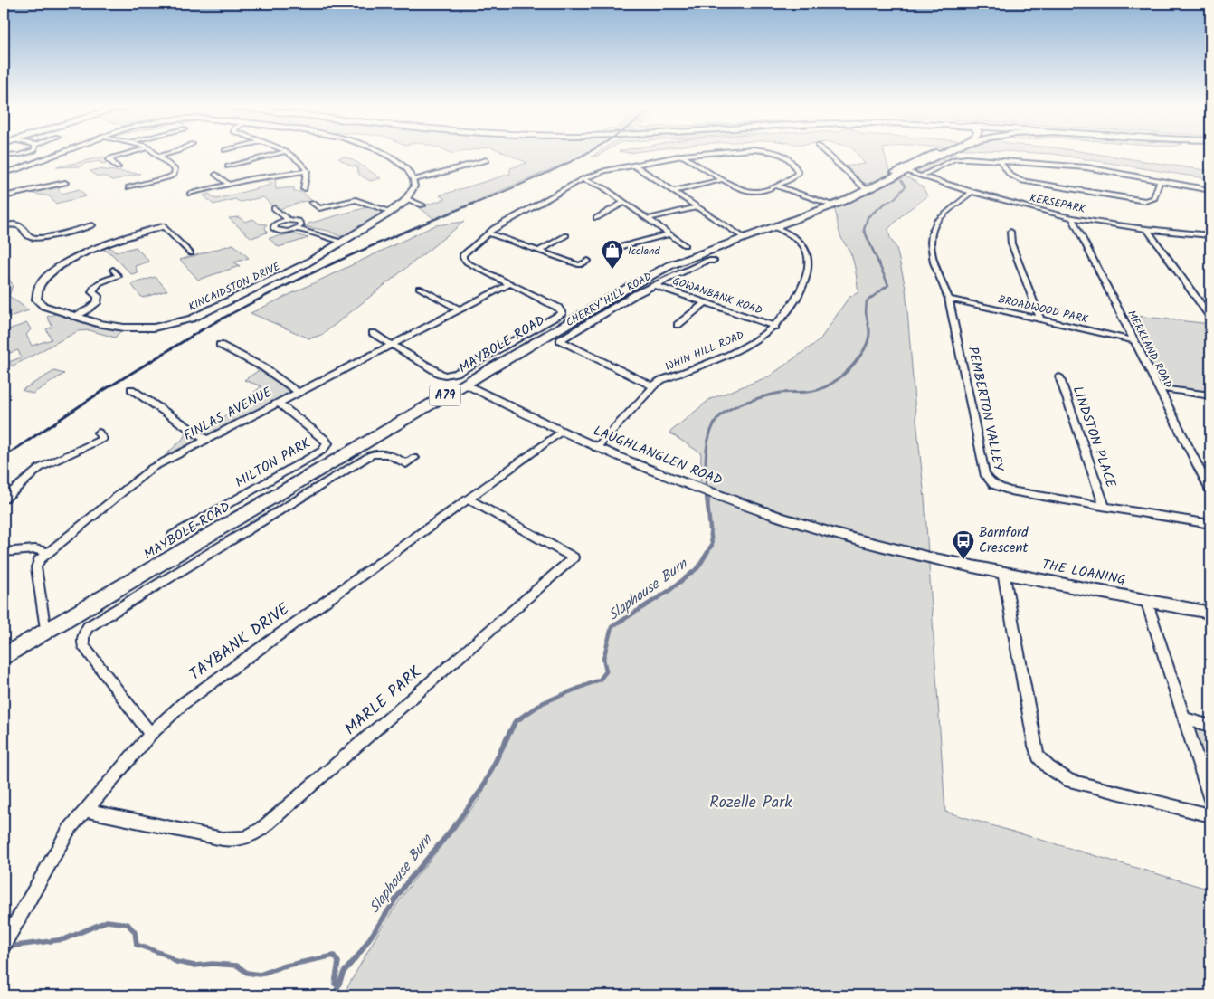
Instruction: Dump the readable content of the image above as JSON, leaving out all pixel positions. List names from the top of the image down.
{
  "streets": {
    "main road": ["MAYBOLE ROAD", "A79"],
    "street": [
      "KERSEPARK",
      "KINCAIDSTON DRIVE",
      "GOWANBANK ROAD",
      "CHERRY HILL ROAD",
      "BROADWOOD PARK",
      "MERKLAND ROAD",
      "WHIN HILL ROAD",
      "PEMBERTON VALLEY",
      "FINLAS AVENUE",
      "LINDSTON PLACE",
      "LAUGHLANGLEN ROAD",
      "MILTON PARK",
      "THE LOANING",
      "TAYBANK DRIVE",
      "MARLE PARK"
    ]
  },
  "crossings": [
    ["KERSEPARK", "MAYBOLE ROAD"],
    ["KERSEPARK", "MERKLAND ROAD"],
    ["KERSEPARK", "PEMBERTON VALLEY"],
    ["GOWANBANK ROAD", "CHERRY HILL ROAD"],
    ["GOWANBANK ROAD", "WHIN HILL ROAD"],
    ["CHERRY HILL ROAD", "WHIN HILL ROAD"],
    ["BROADWOOD PARK", "MERKLAND ROAD"],
    ["BROADWOOD PARK", "PEMBERTON VALLEY"],
    ["MAYBOLE ROAD", "WHIN HILL ROAD"],
    ["MAYBOLE ROAD", "FINLAS AVENUE"],
    ["MAYBOLE ROAD", "LAUGHLANGLEN ROAD"],
    ["WHIN HILL ROAD", "LAUGHLANGLEN ROAD"],
    ["PEMBERTON VALLEY", "LINDSTON PLACE"],
    ["FINLAS AVENUE", "MILTON PARK"],
    ["LAUGHLANGLEN ROAD", "THE LOANING"],
    ["LAUGHLANGLEN ROAD", "TAYBANK DRIVE"],
    ["TAYBANK DRIVE", "MARLE PARK"]
  ],
  "water": ["Slaphouse Burn"],
  "parks": ["Rozelle Park"],
  "places": {
    "shop": ["Iceland"],
    "bus stop": ["Barnford Crescent"]
  }
}
